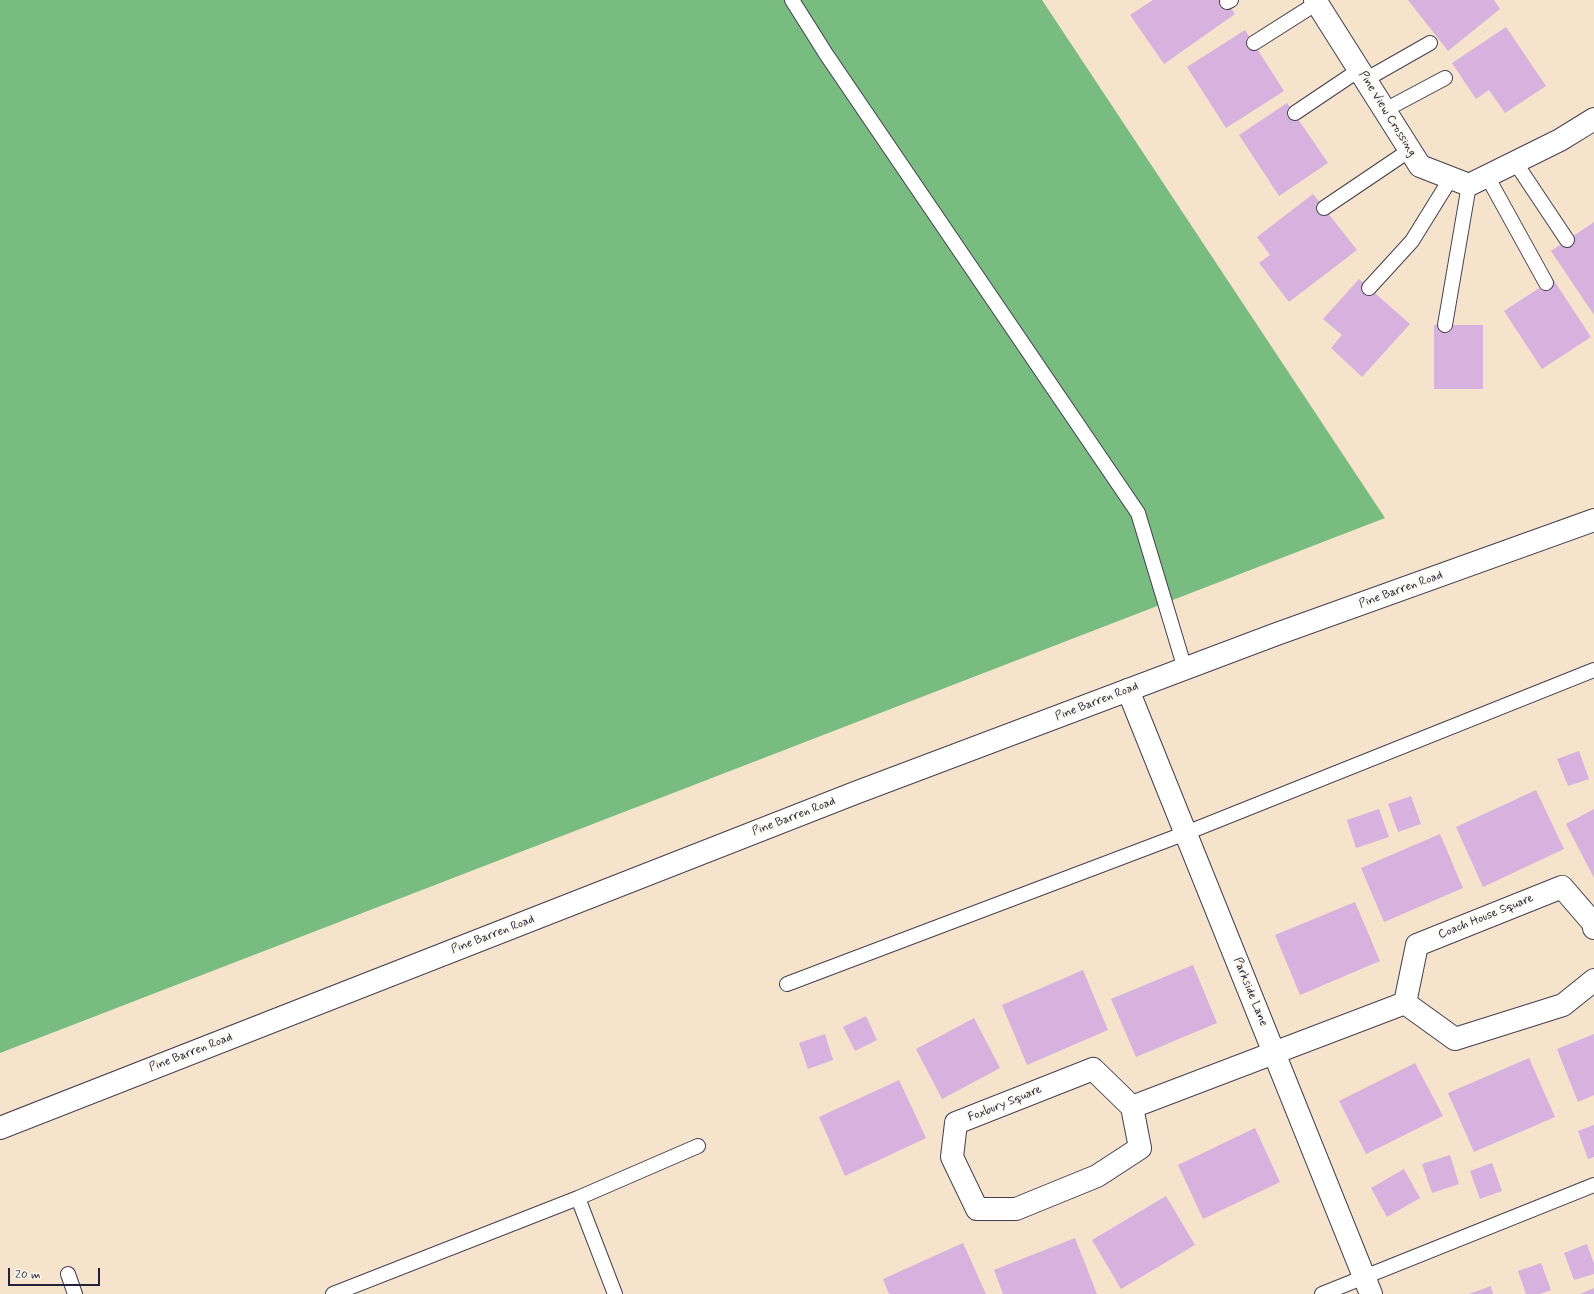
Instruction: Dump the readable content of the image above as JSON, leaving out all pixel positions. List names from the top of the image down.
{
  "streets": {
    "street": [
      "Pine View Crossing",
      "Pine Barren Road",
      "Coach House Square",
      "Parkside Lane",
      "Foxbury Square"
    ]
  },
  "crossings": [
    ["Pine Barren Road", "Parkside Lane"]
  ],
  "scale_bar": "20 m"
}
